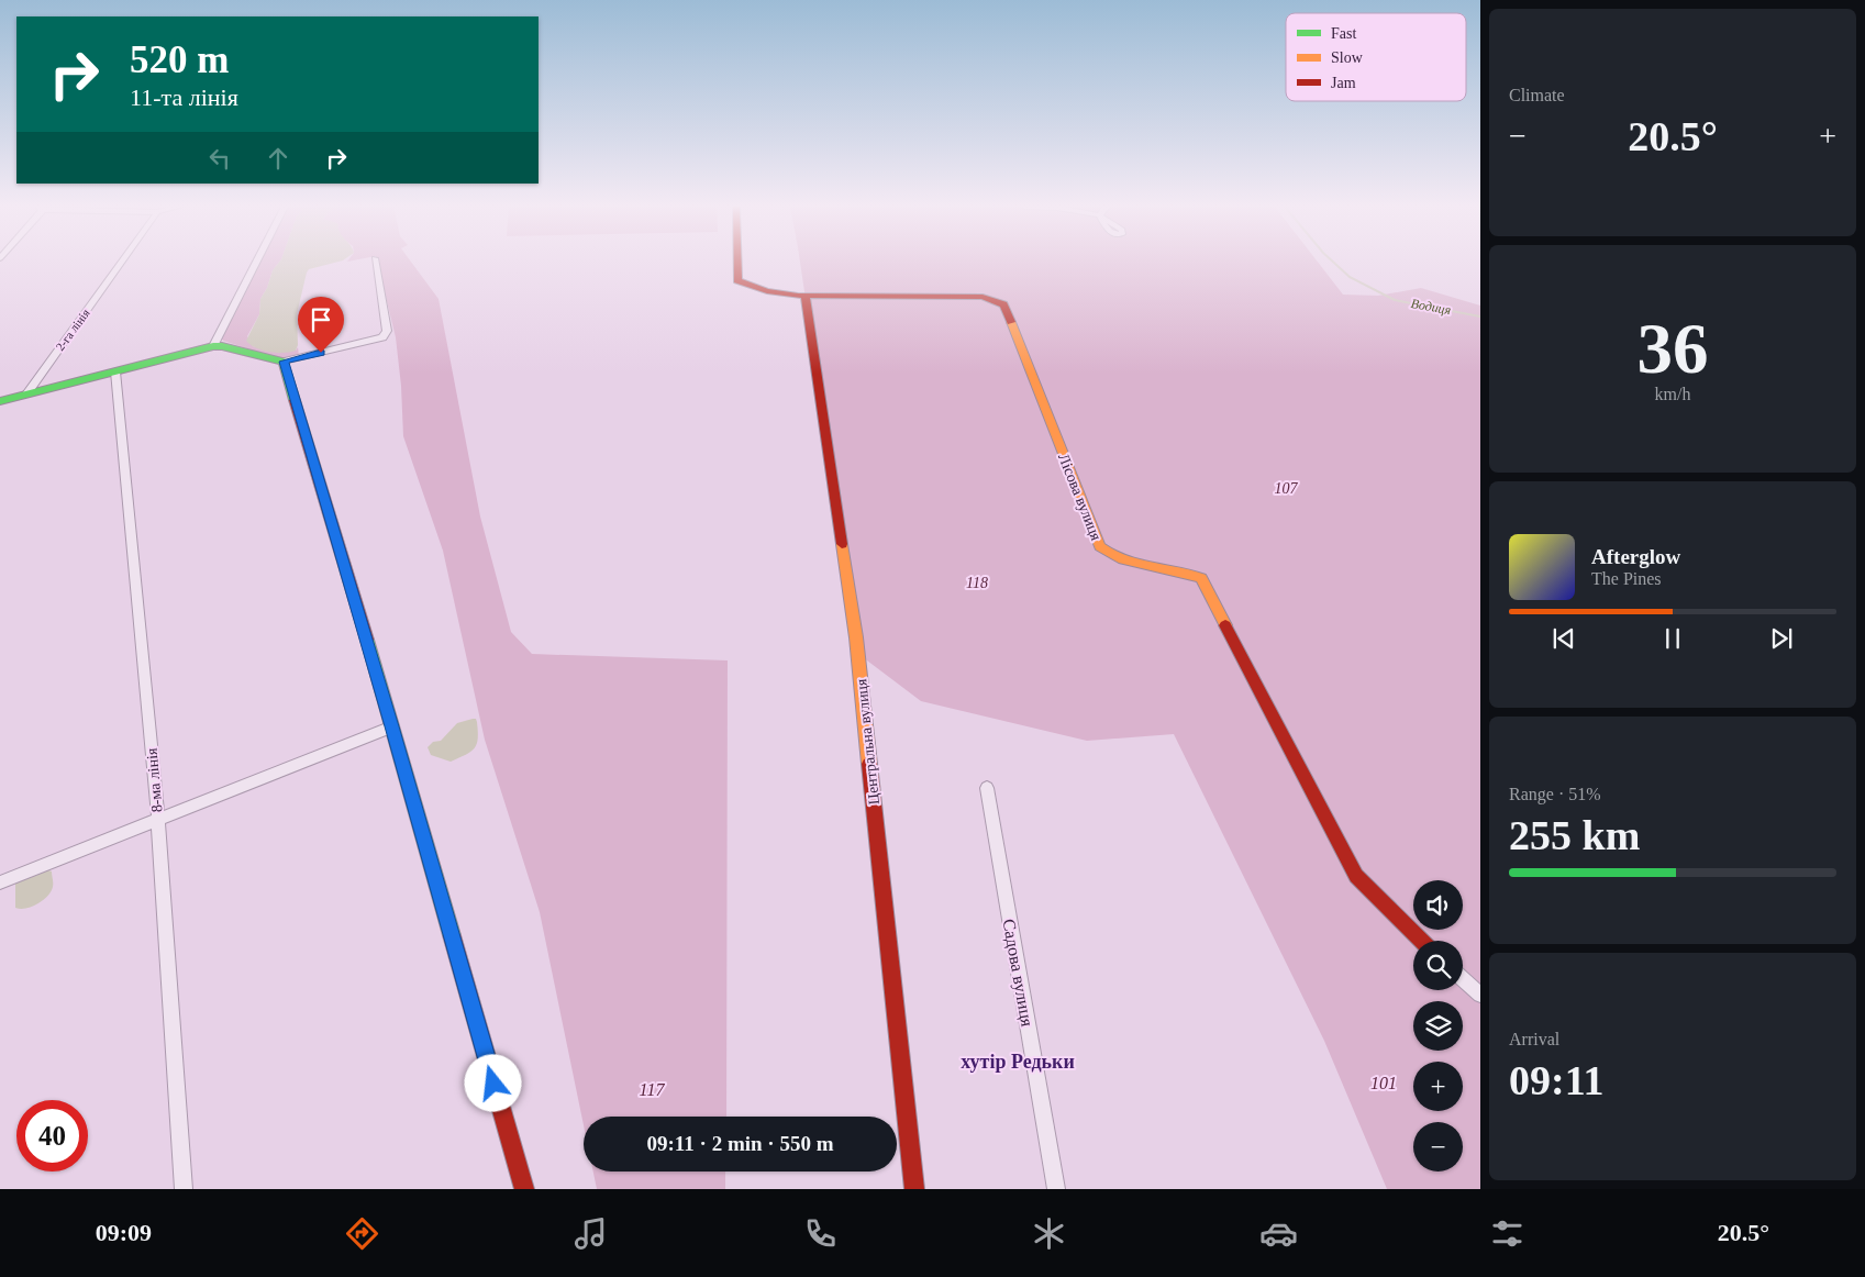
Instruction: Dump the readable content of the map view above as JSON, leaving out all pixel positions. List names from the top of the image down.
{
  "streets": {
    "street": [
      "2-га лінія",
      "Лісова вулиця",
      "Центральна вулиця",
      "8-ма лінія",
      "Садова вулиця"
    ]
  },
  "crossings": [
    ["Лісова вулиця", "Центральна вулиця"]
  ],
  "districts": ["хутір Редьки"],
  "water": ["Водиця"],
  "parks": [
    "107",
    "118",
    "101",
    "117"
  ],
  "legend": ["Fast", "Slow", "Jam"],
  "page": {
    "tile": [
      "Climate",
      ["36", "km/h"],
      ["Range · 51%", "255 km"],
      ["Arrival", "09:11"]
    ],
    "turn": ["520 m", "11-та лінія"],
    "heat": ["−", "20.5°", "+"],
    "song": ["Afterglow", "The Pines"],
    "map_buttons": ["+", "−"],
    "limit": "40",
    "trip": "09:11 · 2 min · 550 m",
    "tabs": ["09:09", "20.5°"]
  }
}
